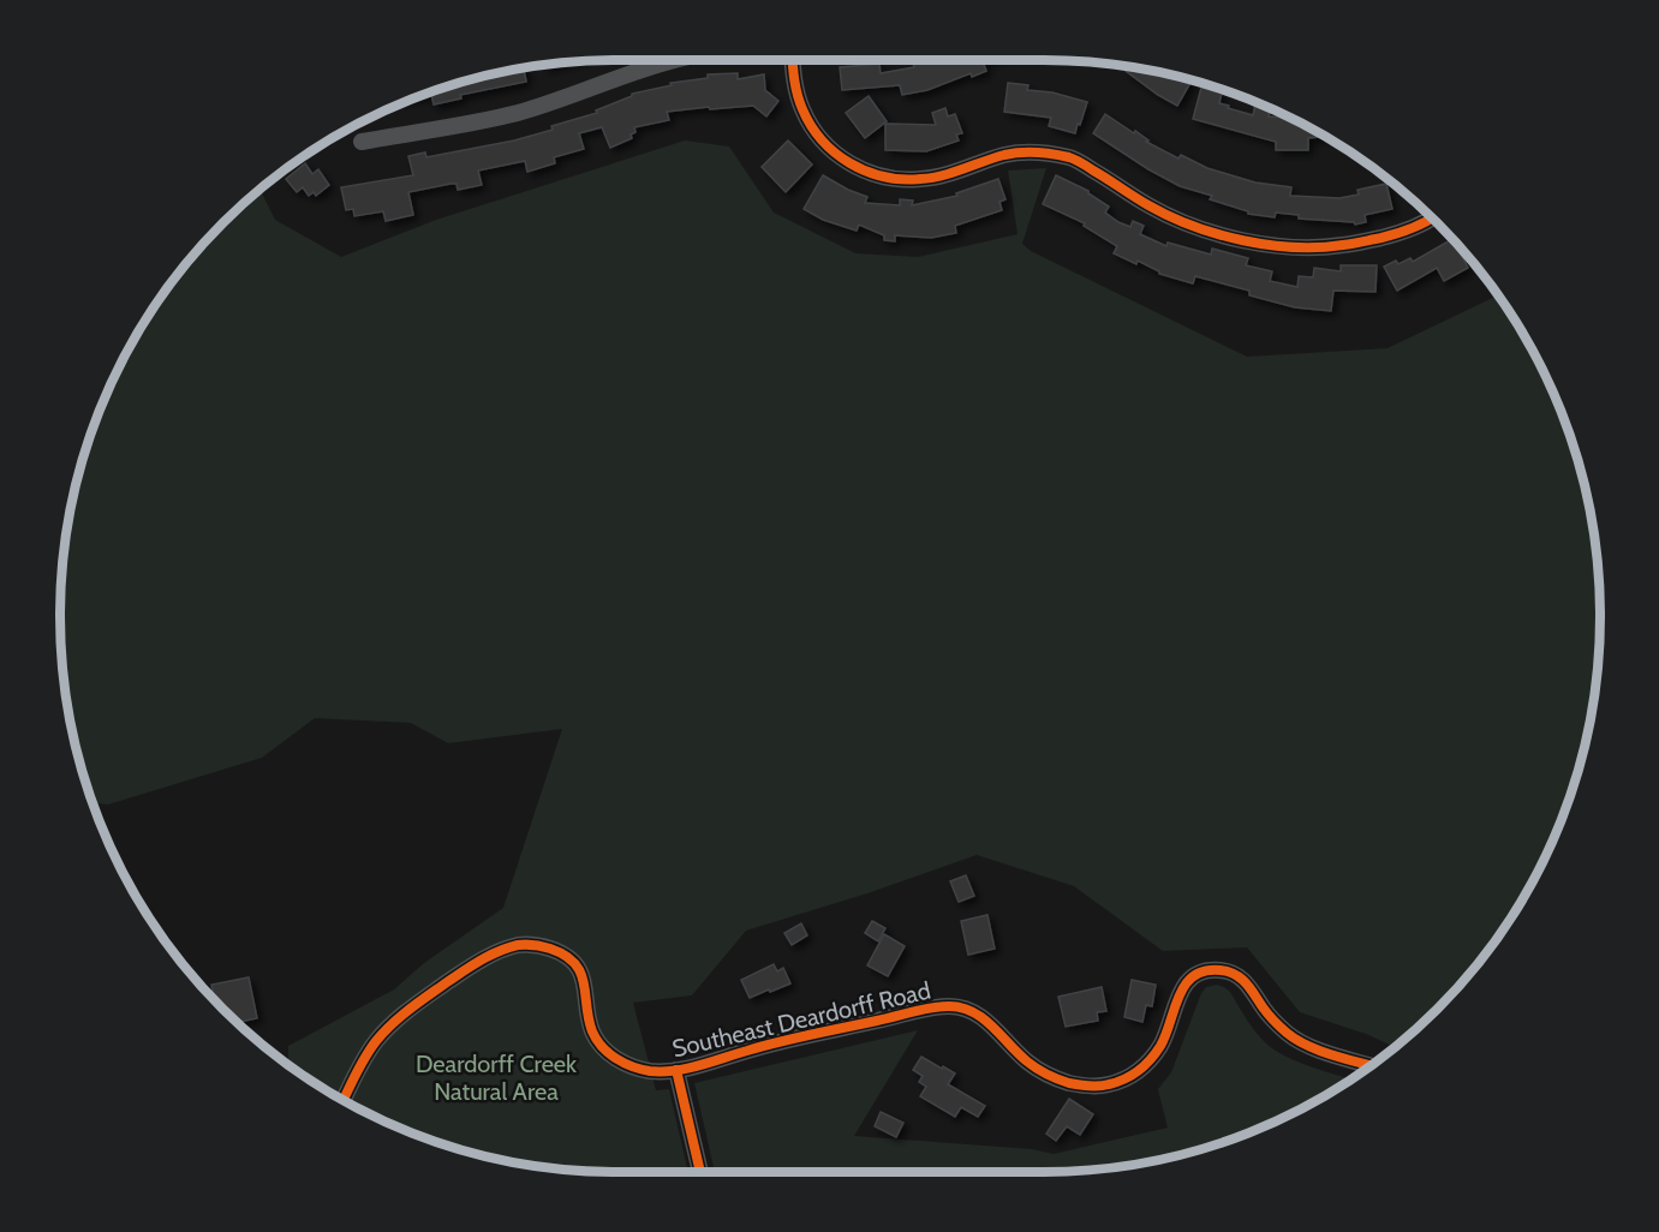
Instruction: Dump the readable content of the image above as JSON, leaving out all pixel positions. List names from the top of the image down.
{
  "streets": {
    "street": ["Southeast Deardorff Road"]
  },
  "parks": ["Deardorff Creek Natural Area"]
}
